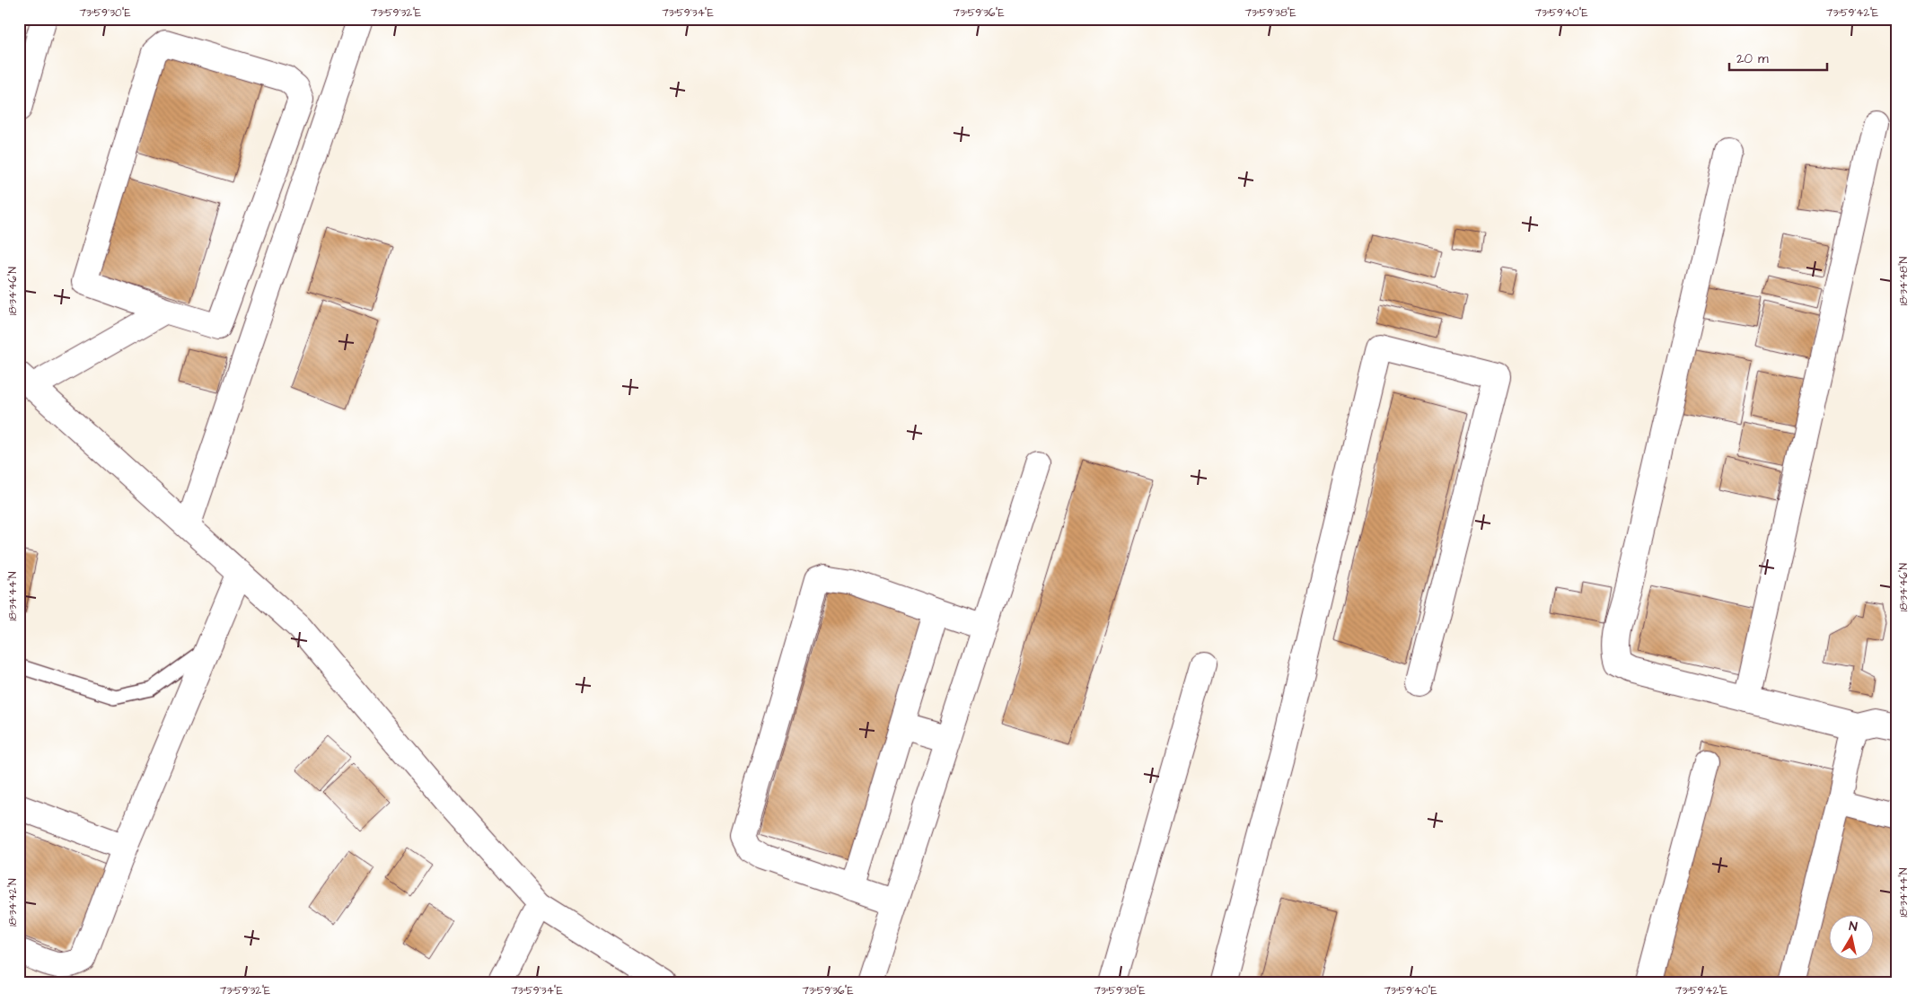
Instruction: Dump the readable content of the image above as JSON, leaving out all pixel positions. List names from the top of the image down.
{
  "scale_bar": "20 m",
  "north": "top",
  "coordinates": [
    "73°59'30\"E",
    "73°59'32\"E",
    "73°59'34\"E",
    "73°59'36\"E",
    "73°59'38\"E",
    "73°59'40\"E",
    "73°59'42\"E",
    "18°34'48\"N",
    "18°34'46\"N",
    "18°34'44\"N",
    "18°34'42\"N"
  ]
}
